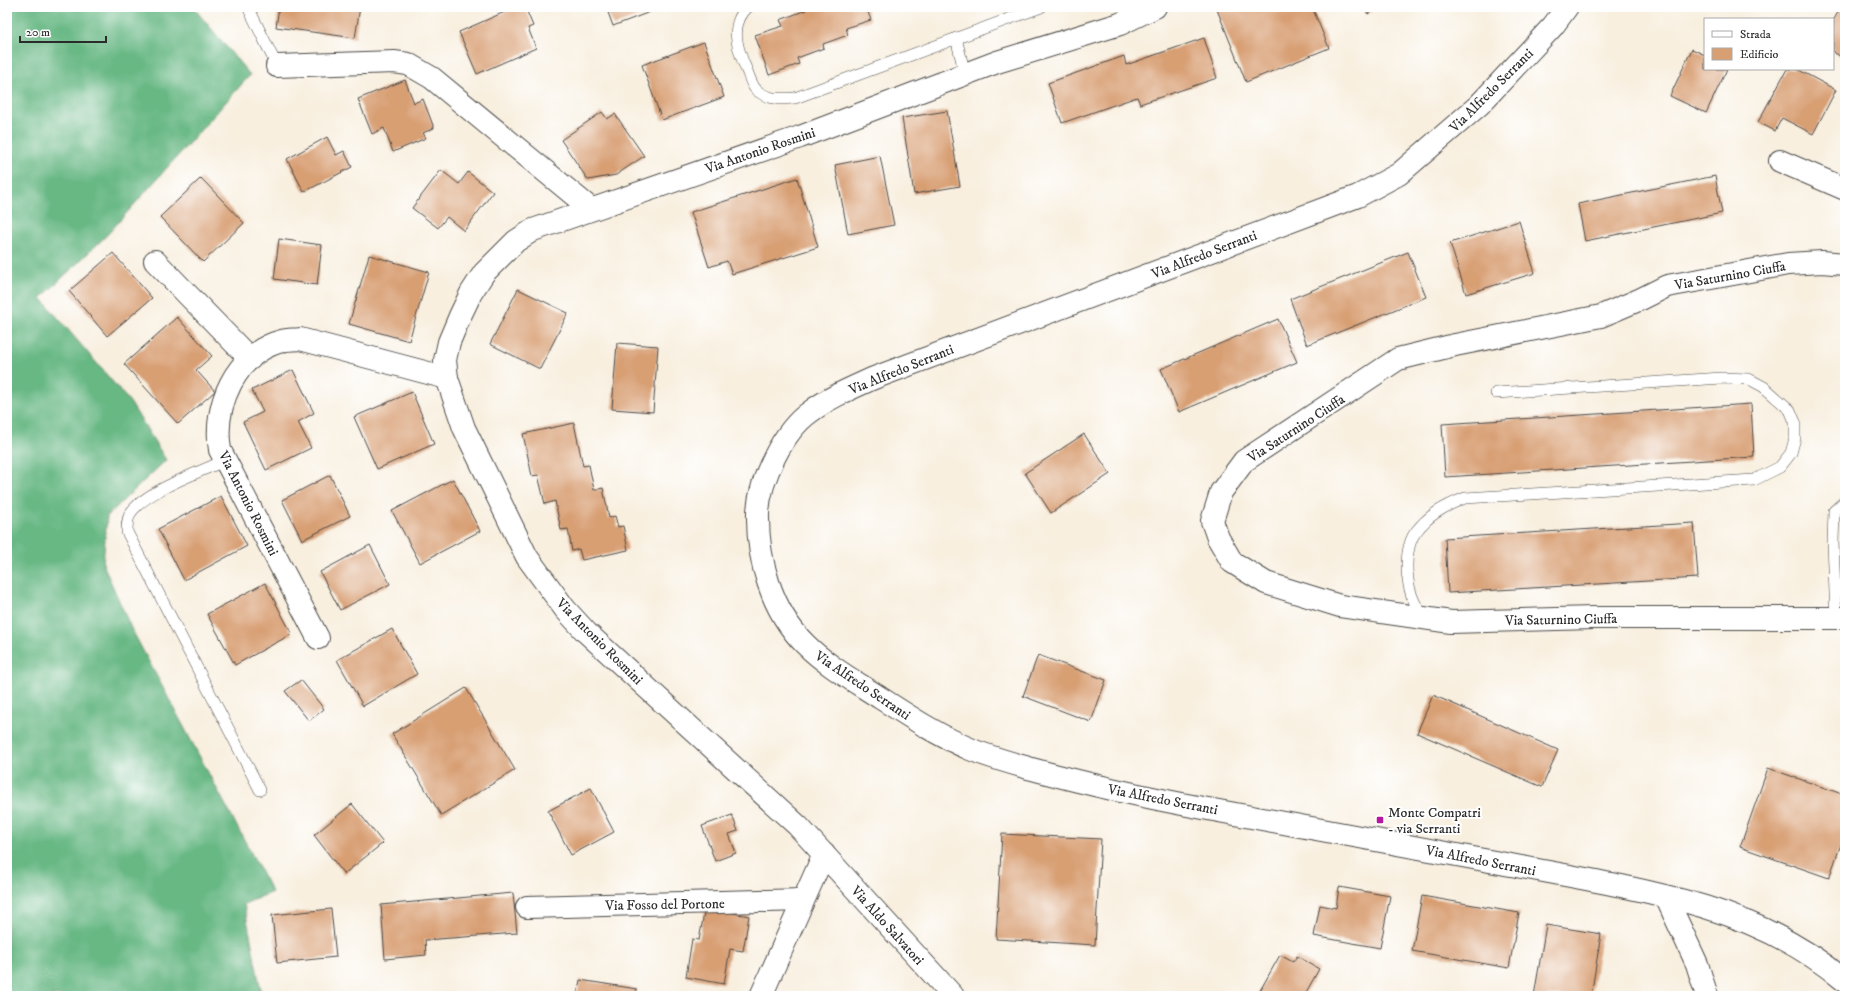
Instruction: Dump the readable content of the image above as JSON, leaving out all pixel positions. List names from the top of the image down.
{
  "streets": {
    "street": [
      "Via Alfredo Serranti",
      "Via Antonio Rosmini",
      "Via Saturnino Ciuffa",
      "Via Fosso del Portone",
      "Via Aldo Salvatori"
    ]
  },
  "crossings": [
    ["Via Antonio Rosmini", "Via Aldo Salvatori"]
  ],
  "places": {
    "transit": ["Monte Compatri - via Serranti"]
  },
  "legend": ["Strada", "Edificio"],
  "scale_bar": "20 m"
}
